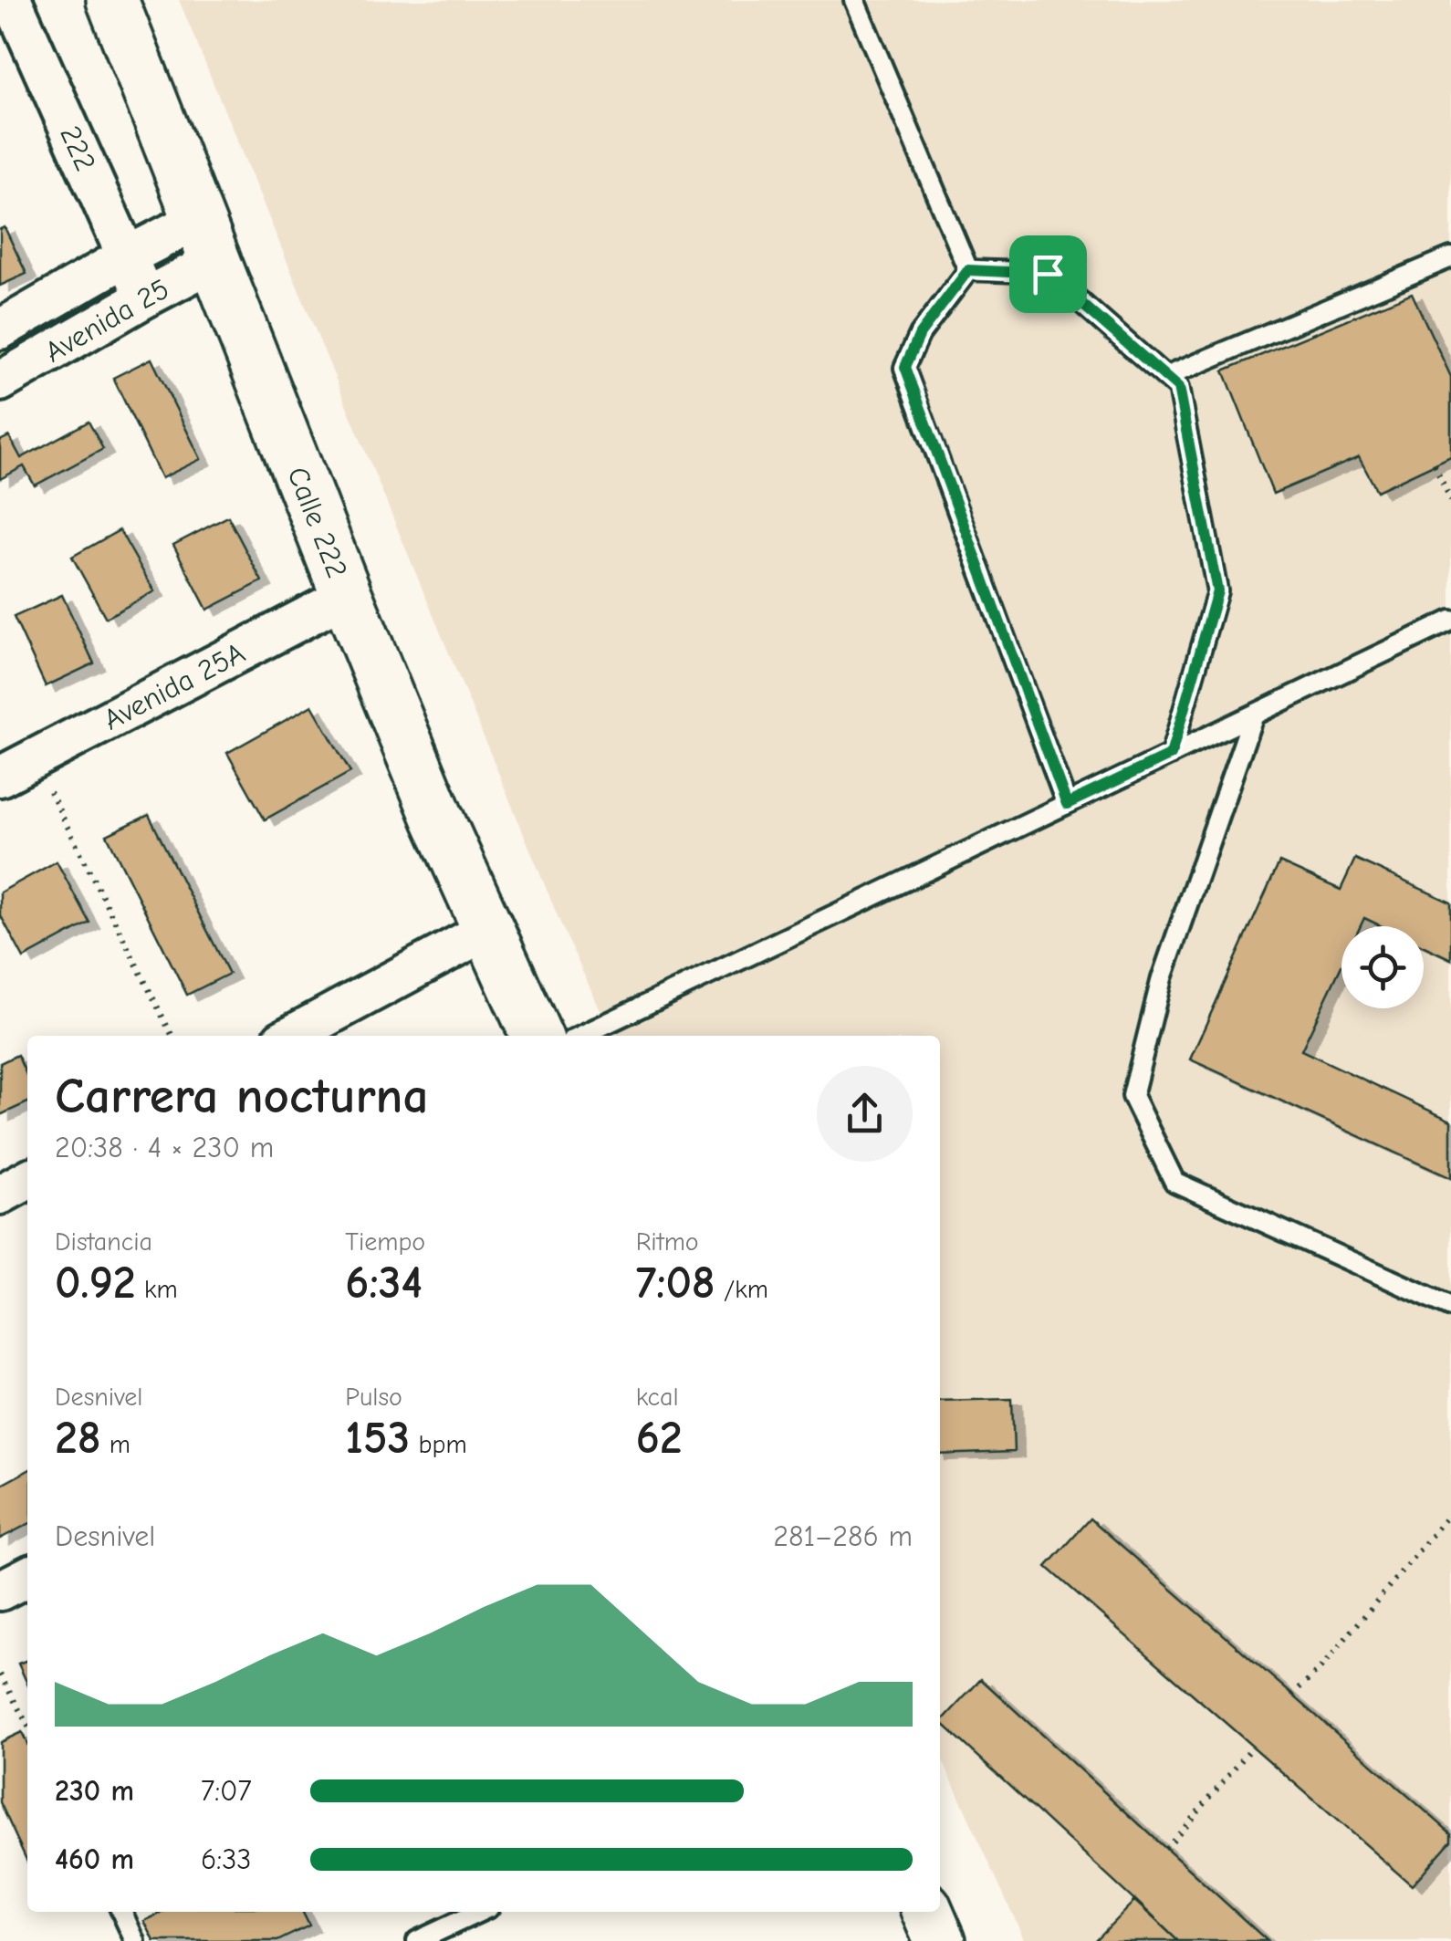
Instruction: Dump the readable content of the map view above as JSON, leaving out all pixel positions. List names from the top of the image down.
{
  "streets": {
    "main road": ["Calle 222"],
    "street": ["222", "Avenida 25", "Avenida 25A"]
  },
  "crossings": [
    ["222", "Avenida 25"],
    ["Avenida 25", "Calle 222"],
    ["Calle 222", "Avenida 25A"]
  ],
  "page": {
    "heading": ["Carrera nocturna", "20:38 · 4 × 230 m"],
    "stats": [
      ["Distancia", "0.92 km"],
      ["Tiempo", "6:34"],
      ["Ritmo", "7:08 /km"],
      ["Desnivel", "28 m"],
      ["Pulso", "153 bpm"],
      ["kcal", "62"]
    ],
    "chart": ["Desnivel", "281–286 m"],
    "list": [
      {
        "name": "230 m",
        "note": "7:07"
      },
      {
        "name": "460 m",
        "note": "6:33"
      }
    ]
  }
}
